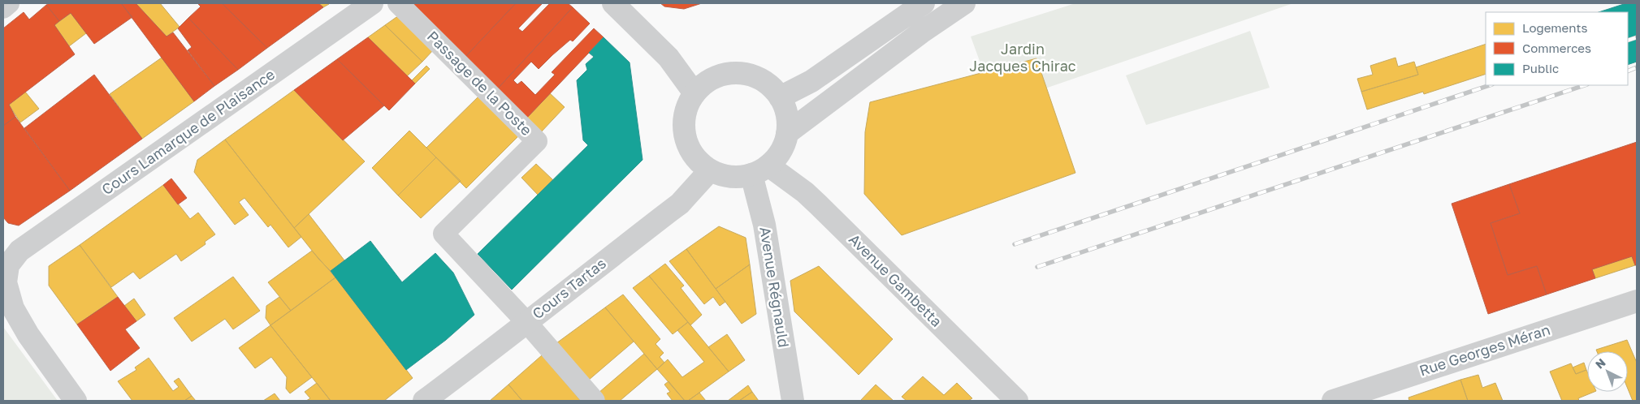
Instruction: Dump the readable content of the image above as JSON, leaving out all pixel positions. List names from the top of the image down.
{
  "streets": {
    "street": [
      "Passage de la Poste",
      "Cours Lamarque de Plaisance",
      "Avenue Gambetta",
      "Avenue Régnauld",
      "Cours Tartas",
      "Rue Georges Méran"
    ]
  },
  "crossings": [
    ["Passage de la Poste", "Cours Tartas"],
    ["Avenue Gambetta", "Avenue Régnauld"],
    ["Avenue Gambetta", "Cours Tartas"],
    ["Avenue Régnauld", "Cours Tartas"]
  ],
  "parks": ["Jardin Jacques Chirac"],
  "legend": ["Logements", "Commerces", "Public"],
  "north": "top left"
}
